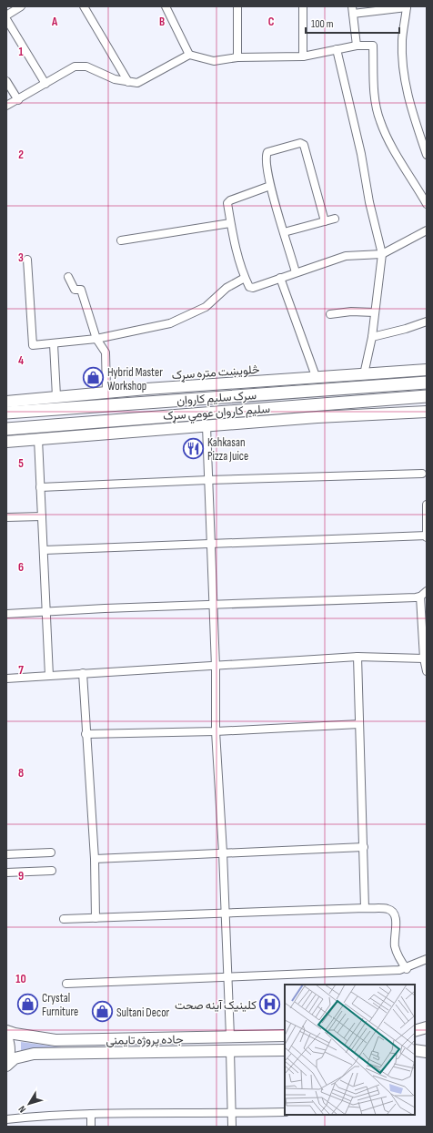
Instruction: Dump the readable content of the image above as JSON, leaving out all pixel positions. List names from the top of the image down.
{
  "streets": {
    "main road": ["سرک سلیم کاروان", "سلیم کاروان عومي سړک"],
    "street": ["څلویښت متره سړک", "جاده پروژه تایمنی"]
  },
  "places": {
    "shop": ["Hybrid Master Workshop", "Crystal Furniture", "Sultani Decor"],
    "restaurant": ["Kahkasan Pizza Juice"],
    "hospital": ["کلینیک آینه صحت"]
  },
  "scale_bar": "100 m",
  "north": "bottom left",
  "grid": {
    "columns": ["A", "B", "C"],
    "rows": [
      "1",
      "2",
      "3",
      "4",
      "5",
      "6",
      "7",
      "8",
      "9",
      "10"
    ]
  }
}
